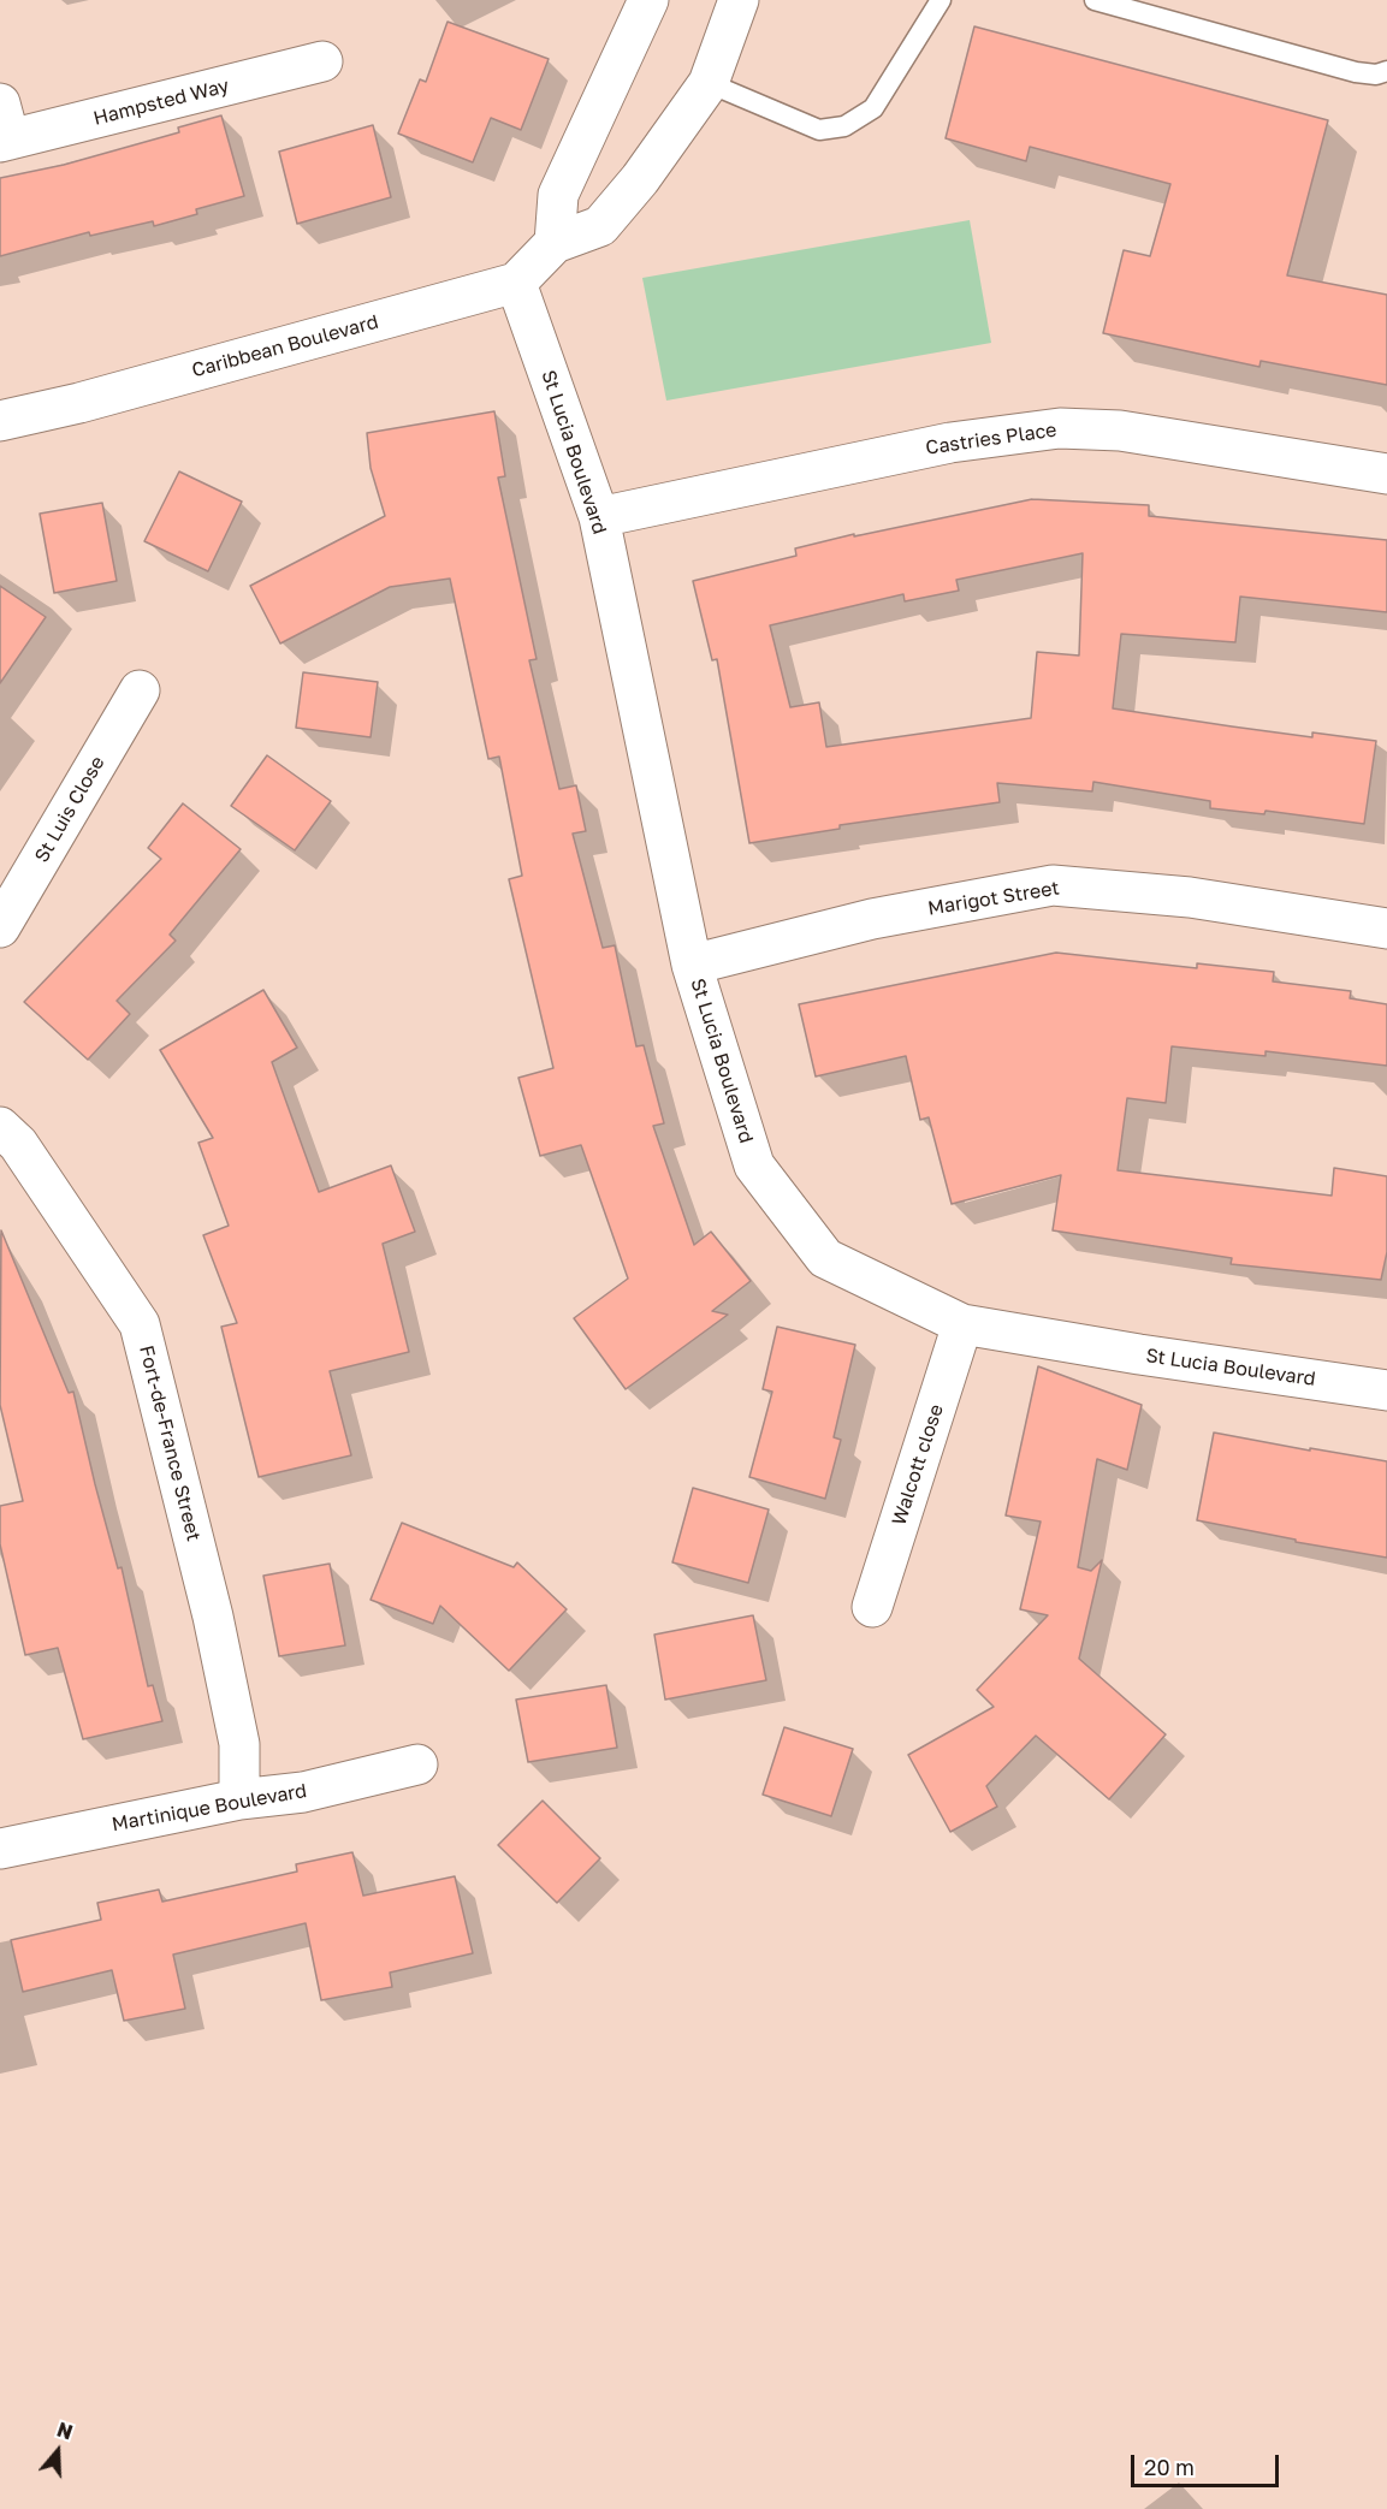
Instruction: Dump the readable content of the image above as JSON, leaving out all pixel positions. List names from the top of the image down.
{
  "streets": {
    "street": [
      "Hampsted Way",
      "Caribbean Boulevard",
      "Castries Place",
      "St Lucia Boulevard",
      "St Luis Close",
      "Marigot Street",
      "Fort-de-France Street",
      "Walcott close",
      "Martinique Boulevard"
    ]
  },
  "crossings": [
    ["Caribbean Boulevard", "St Lucia Boulevard"],
    ["Castries Place", "St Lucia Boulevard"],
    ["St Lucia Boulevard", "Marigot Street"],
    ["St Lucia Boulevard", "Walcott close"],
    ["Fort-de-France Street", "Martinique Boulevard"]
  ],
  "scale_bar": "20 m",
  "north": "top"
}
